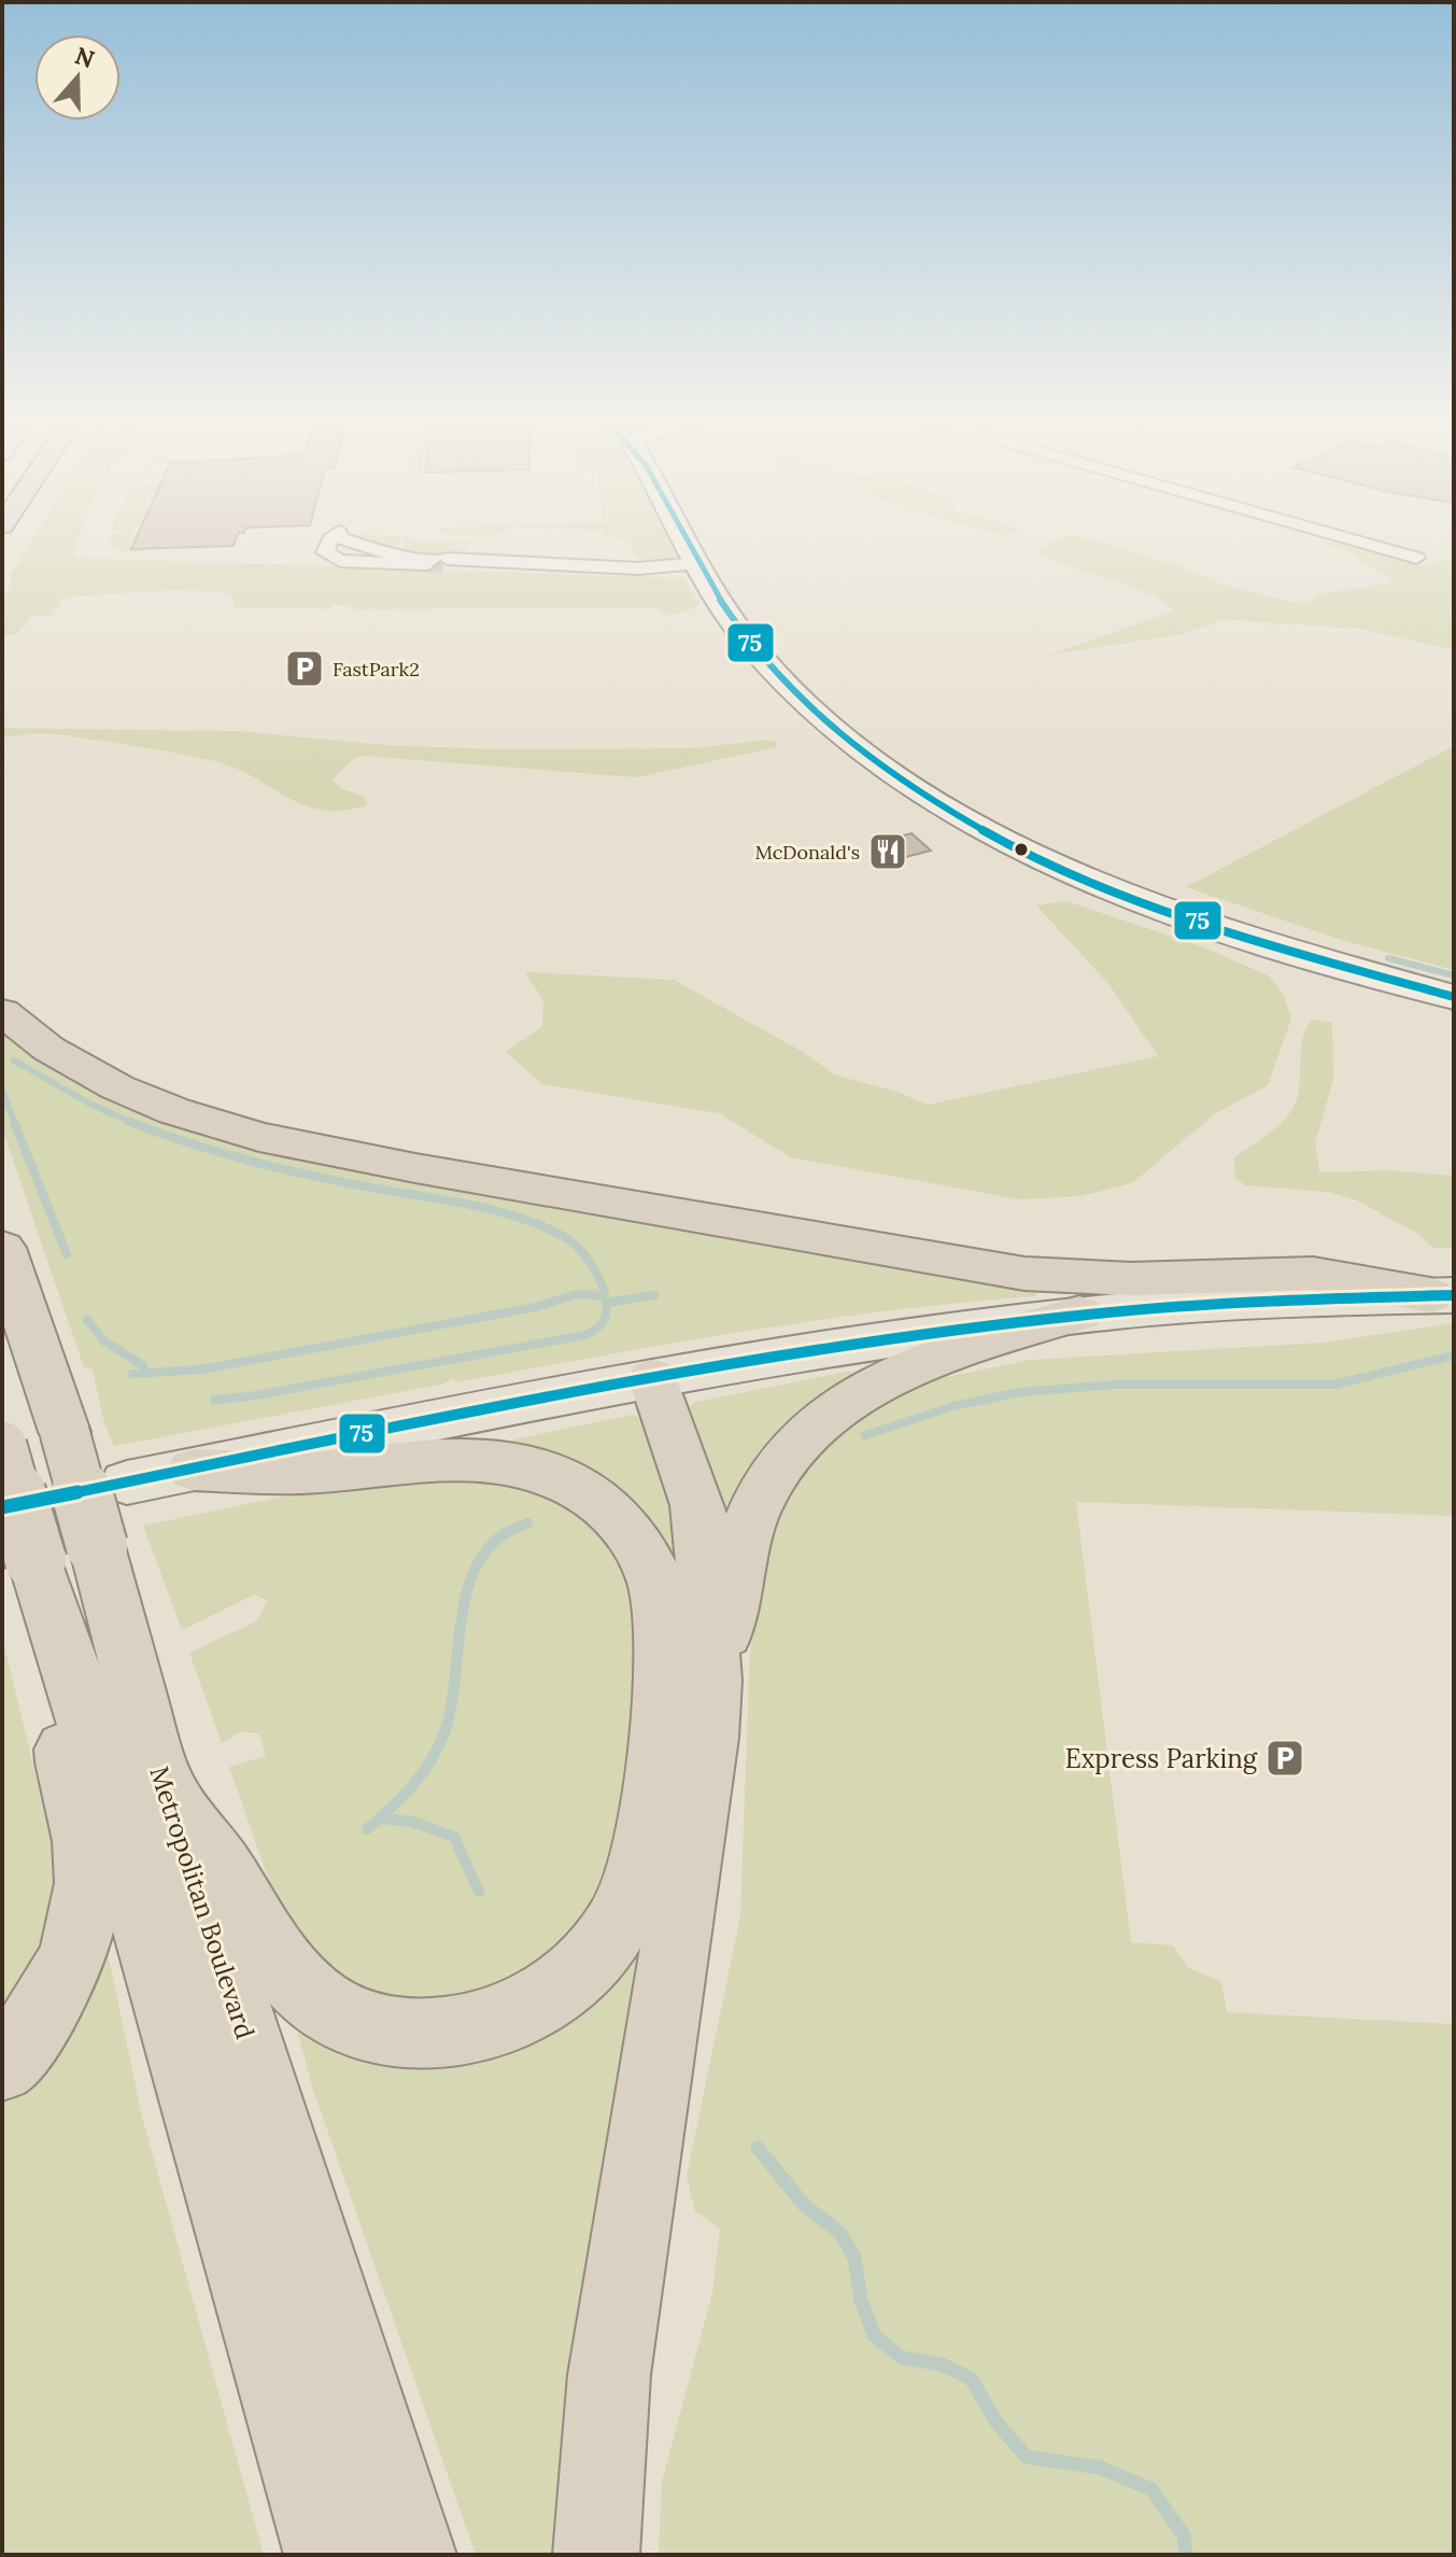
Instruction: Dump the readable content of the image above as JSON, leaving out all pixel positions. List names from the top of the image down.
{
  "streets": {
    "highway": ["Metropolitan Boulevard"]
  },
  "places": {
    "parking": ["FastPark2", "Express Parking"],
    "restaurant": ["McDonald's"]
  },
  "lines": ["transit line 75"],
  "north": "top"
}
